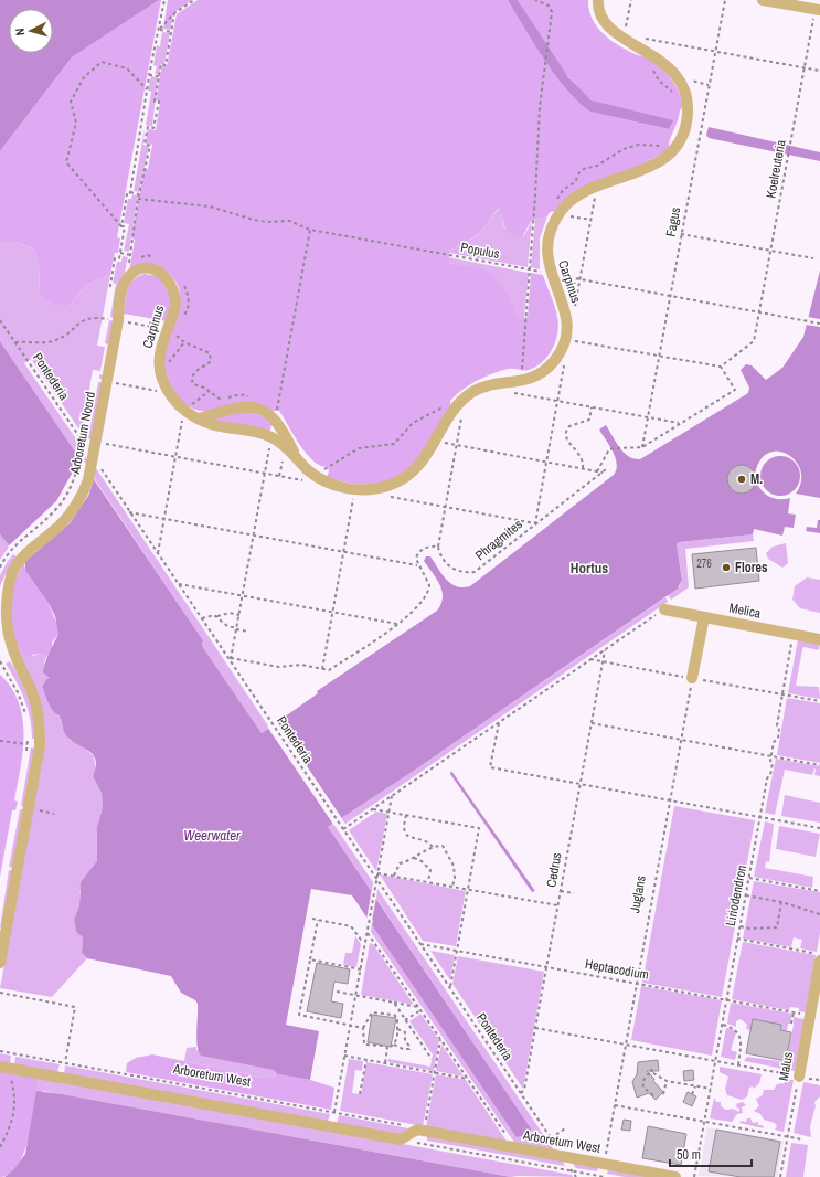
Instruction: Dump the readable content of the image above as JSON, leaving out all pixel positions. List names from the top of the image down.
{
  "streets": {
    "street": [
      "Carpinus",
      "Arboretum Noord",
      "Melica",
      "Malus",
      "Arboretum West"
    ],
    "path": [
      "Koelreuteria",
      "Fagus",
      "Populus",
      "Pontederia",
      "Phragmites",
      "Cedrus",
      "Juglans",
      "Liriodendron",
      "Heptacodium"
    ]
  },
  "crossings": [
    ["Koelreuteria", "Populus"],
    ["Fagus", "Populus"],
    ["Populus", "Carpinus"],
    ["Carpinus", "Arboretum Noord"],
    ["Pontederia", "Arboretum Noord"],
    ["Pontederia", "Cedrus"],
    ["Pontederia", "Heptacodium"],
    ["Pontederia", "Arboretum West"],
    ["Melica", "Liriodendron"],
    ["Cedrus", "Heptacodium"],
    ["Juglans", "Heptacodium"],
    ["Juglans", "Arboretum West"],
    ["Liriodendron", "Heptacodium"],
    ["Heptacodium", "Malus"]
  ],
  "districts": ["Hortus"],
  "water": ["Weerwater"],
  "places": ["M.", "Flores"],
  "house_numbers": ["276"],
  "scale_bar": "50 m",
  "north": "left"
}
